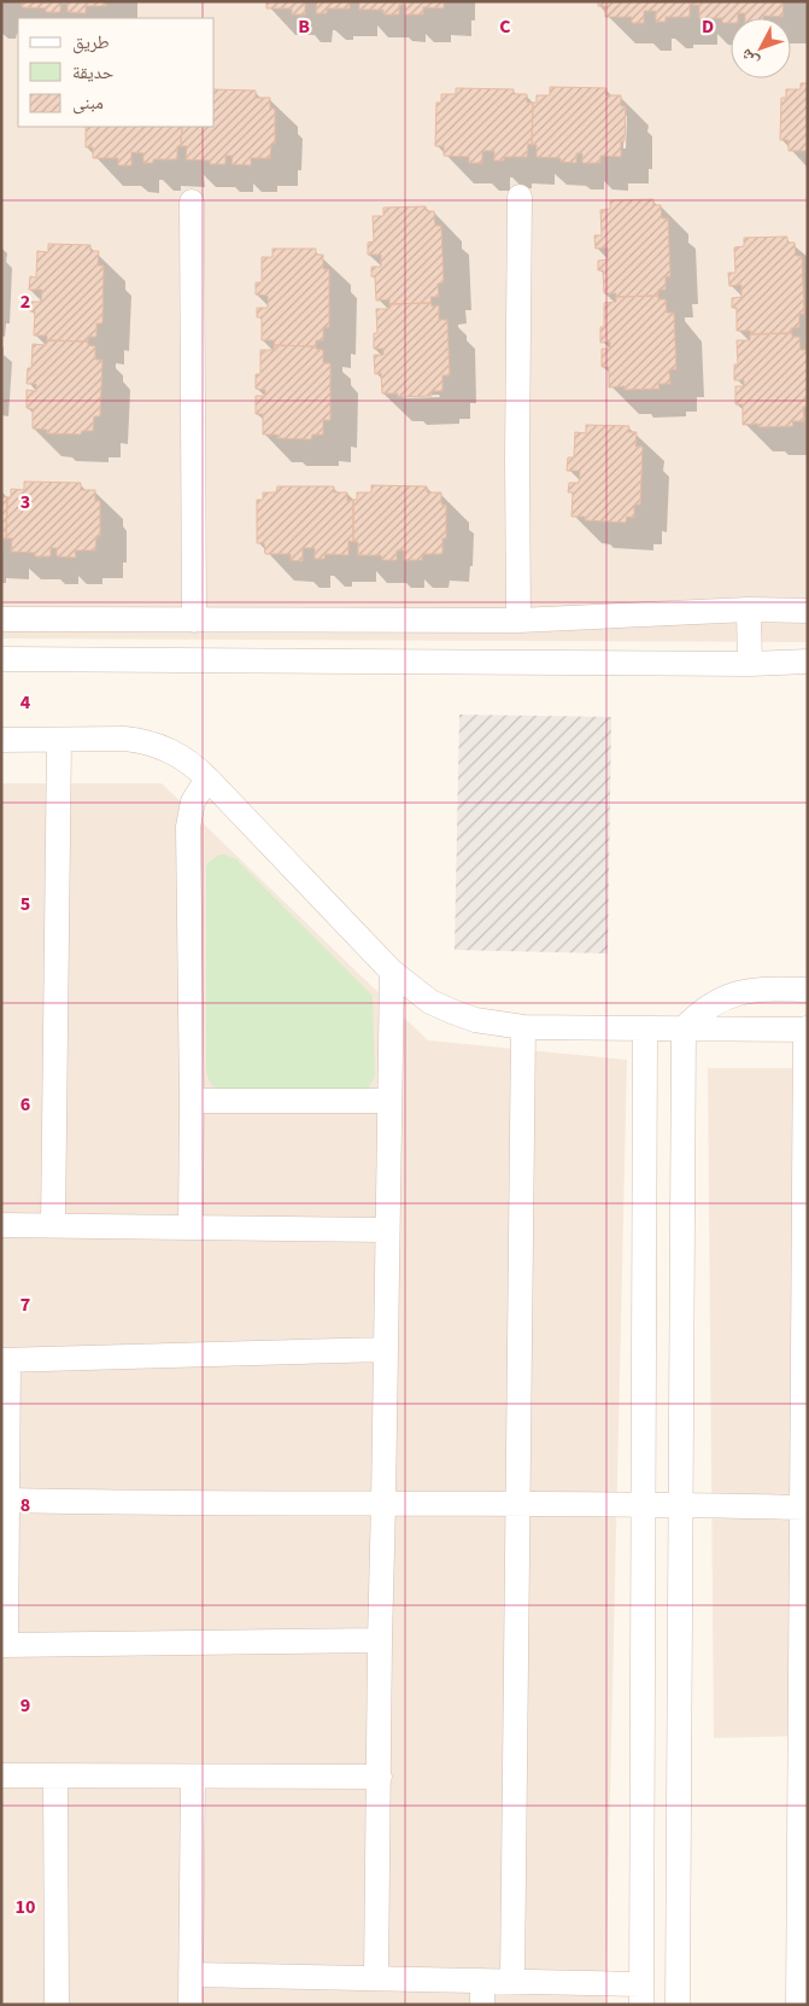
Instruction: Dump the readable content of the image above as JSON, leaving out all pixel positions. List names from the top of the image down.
{
  "legend": ["طريق", "حديقة", "مبنى"],
  "north": "bottom left",
  "grid": {
    "columns": ["B", "C", "D"],
    "rows": [
      "2",
      "3",
      "4",
      "5",
      "6",
      "7",
      "8",
      "9",
      "10"
    ]
  }
}
